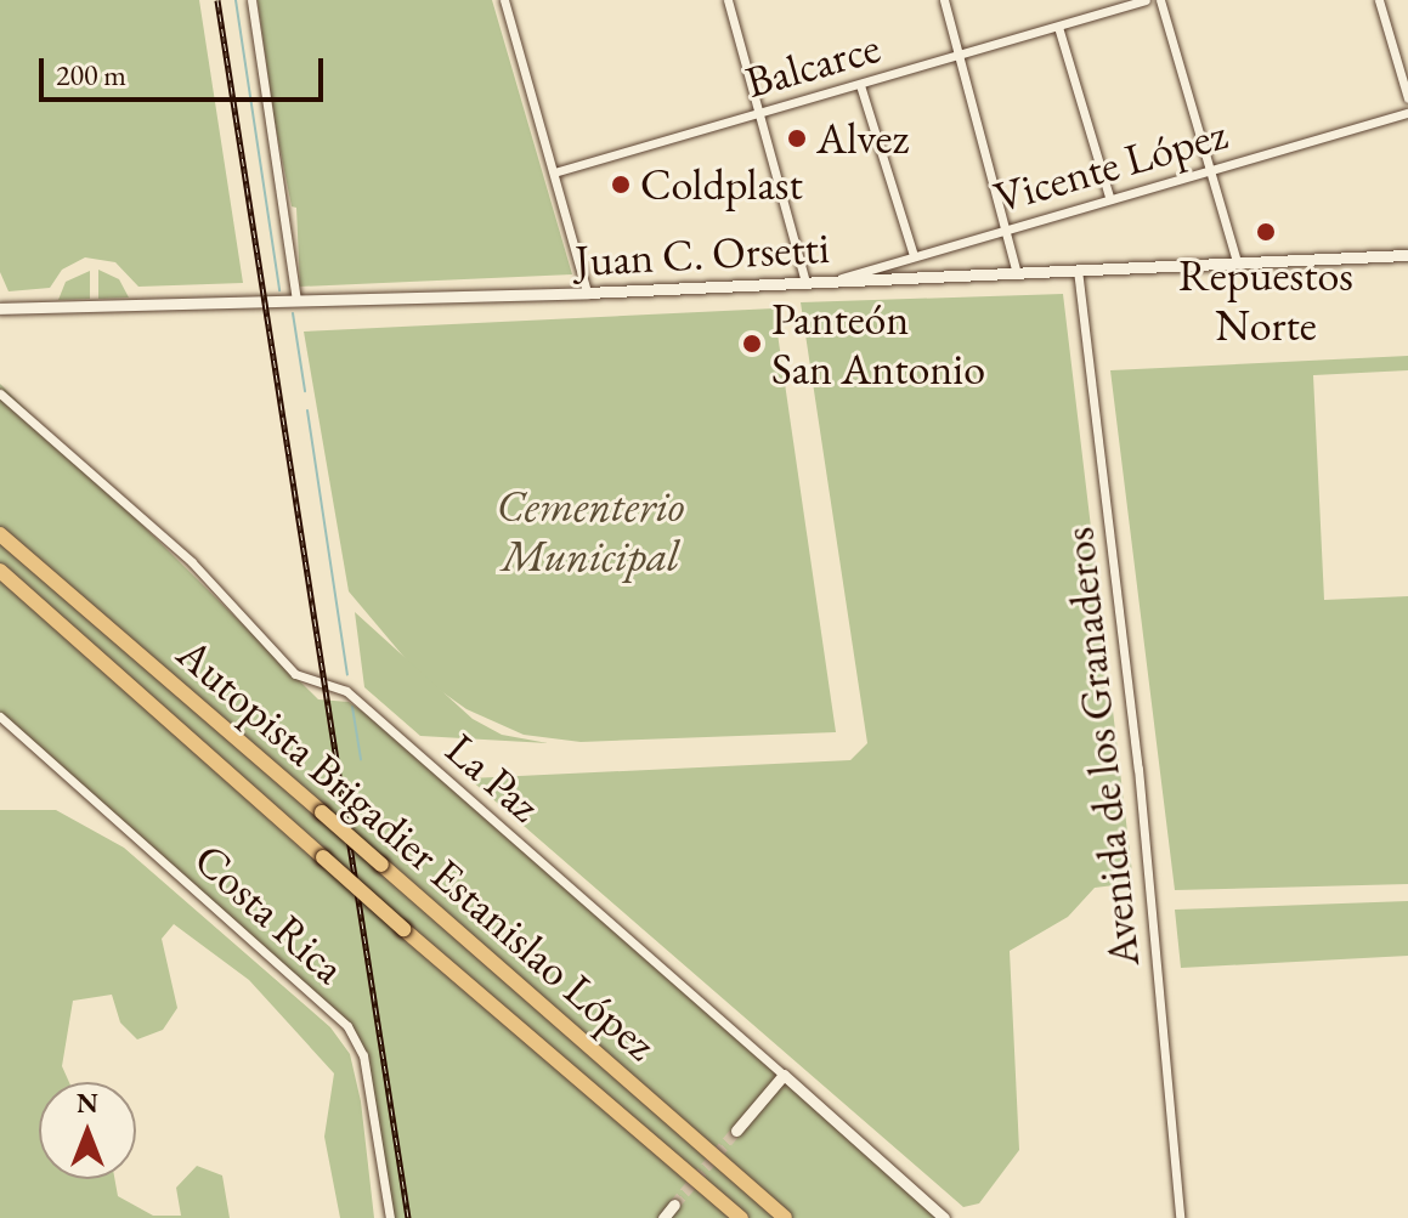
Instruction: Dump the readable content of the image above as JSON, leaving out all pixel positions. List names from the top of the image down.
{
  "streets": {
    "highway": ["Autopista Brigadier Estanislao López"],
    "street": [
      "Balcarce",
      "Vicente López",
      "Juan C. Orsetti",
      "Avenida de los Granaderos",
      "La Paz",
      "Costa Rica"
    ]
  },
  "crossings": [
    ["Vicente López", "Juan C. Orsetti"],
    ["Juan C. Orsetti", "Avenida de los Granaderos"]
  ],
  "parks": ["Cementerio Municipal"],
  "places": [
    "Alvez",
    "Coldplast",
    "Repuestos Norte",
    "Panteón San Antonio"
  ],
  "scale_bar": "200 m",
  "north": "top"
}
